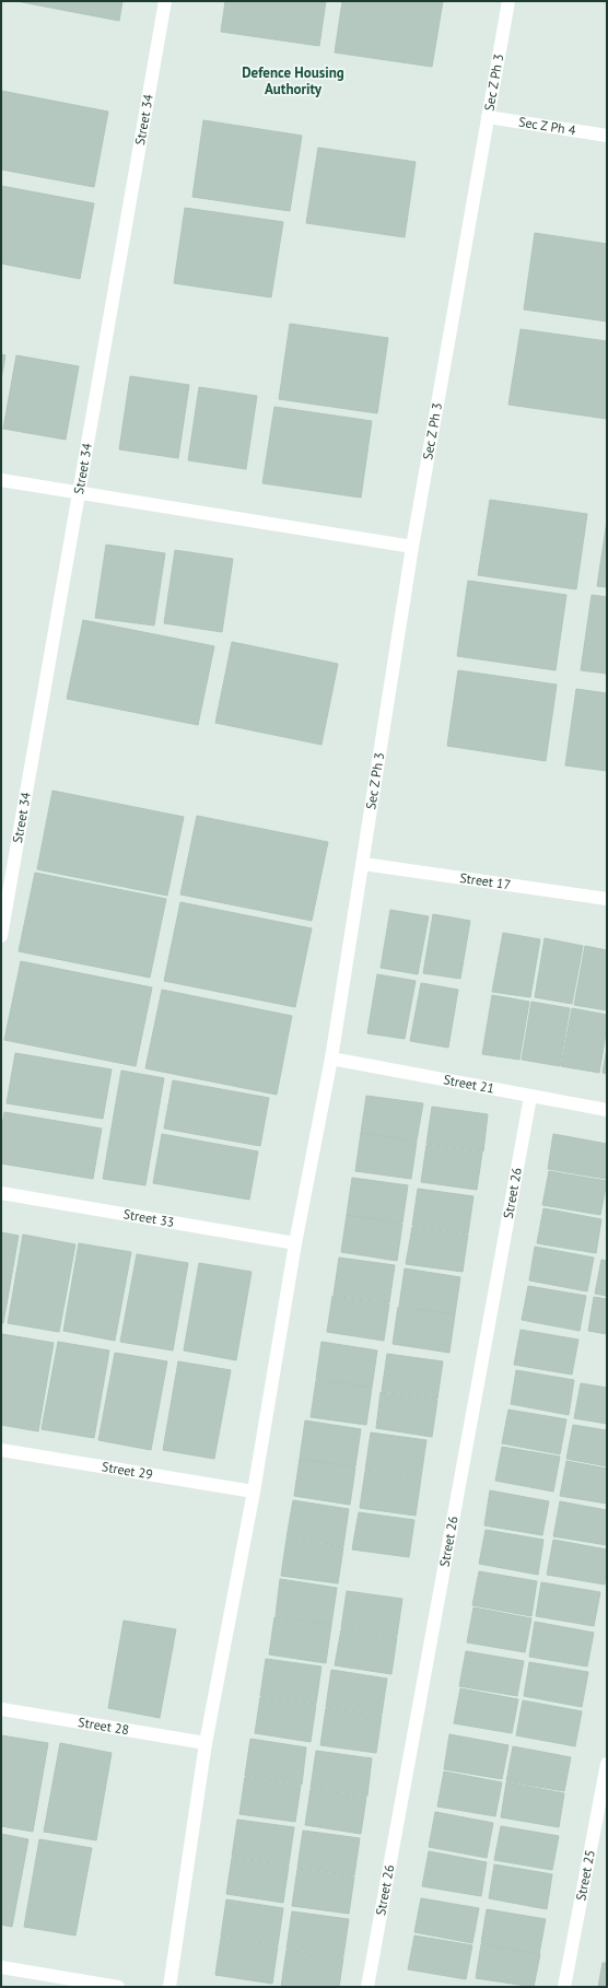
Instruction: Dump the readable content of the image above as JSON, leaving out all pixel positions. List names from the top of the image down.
{
  "streets": {
    "street": [
      "Sec Z Ph 3",
      "Street 34",
      "Sec Z Ph 4",
      "Street 17",
      "Street 21",
      "Street 26",
      "Street 33",
      "Street 29",
      "Street 28",
      "Street 25"
    ]
  },
  "crossings": [
    ["Sec Z Ph 3", "Sec Z Ph 4"],
    ["Sec Z Ph 3", "Street 17"],
    ["Sec Z Ph 3", "Street 21"],
    ["Sec Z Ph 3", "Street 33"],
    ["Sec Z Ph 3", "Street 29"],
    ["Sec Z Ph 3", "Street 28"],
    ["Street 21", "Street 26"]
  ],
  "districts": ["Defence Housing Authority"]
}
